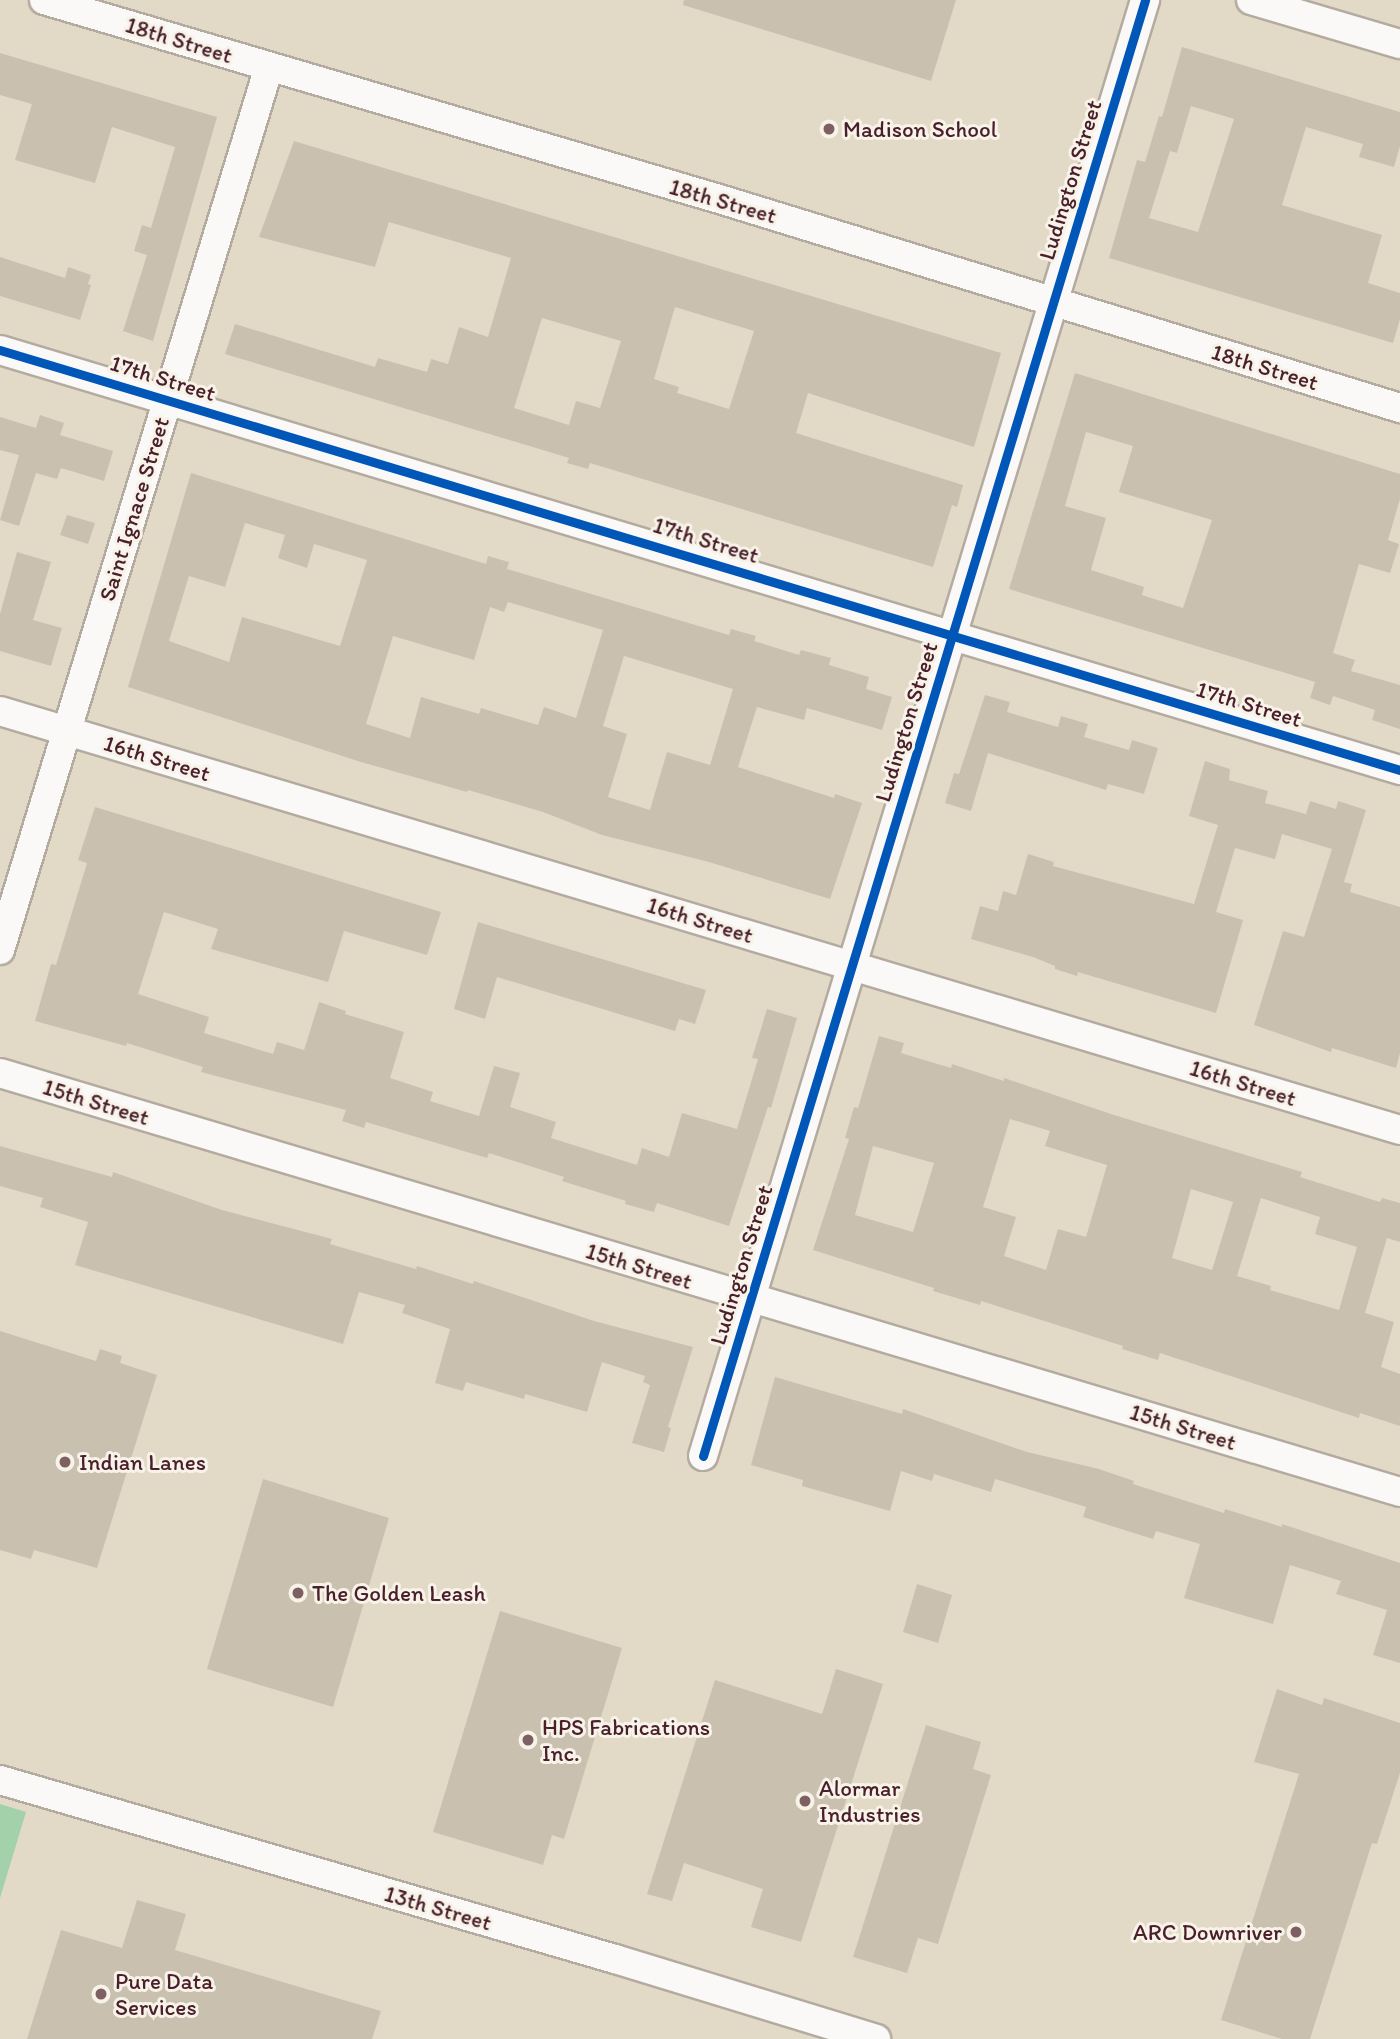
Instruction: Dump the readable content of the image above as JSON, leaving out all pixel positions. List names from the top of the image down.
{
  "streets": {
    "street": [
      "18th Street",
      "Ludington Street",
      "17th Street",
      "Saint Ignace Street",
      "16th Street",
      "15th Street",
      "13th Street"
    ]
  },
  "crossings": [
    ["18th Street", "Ludington Street"],
    ["18th Street", "Saint Ignace Street"],
    ["Ludington Street", "17th Street"],
    ["Ludington Street", "16th Street"],
    ["Ludington Street", "15th Street"],
    ["17th Street", "Saint Ignace Street"],
    ["Saint Ignace Street", "16th Street"]
  ],
  "places": [
    "Madison School",
    "Indian Lanes",
    "The Golden Leash",
    "HPS Fabrications Inc.",
    "Alormar Industries",
    "ARC Downriver",
    "Pure Data Services"
  ]
}
